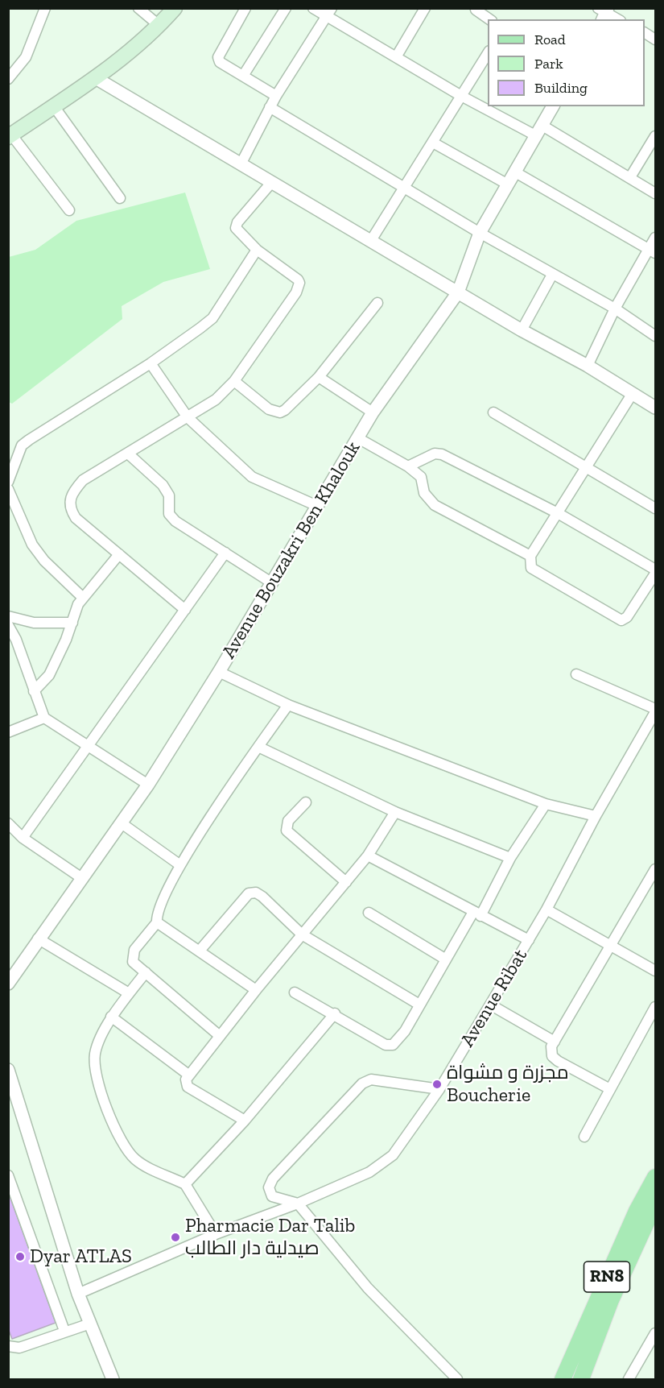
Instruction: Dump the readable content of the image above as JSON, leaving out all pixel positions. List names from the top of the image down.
{
  "streets": {
    "main road": ["RN8"],
    "street": ["Avenue Bouzakri Ben Khalouk", "Avenue Ribat"]
  },
  "places": ["مجزرة و مشواة Boucherie", "Pharmacie Dar Talib صيدلية دار الطالب", "Dyar ATLAS"],
  "legend": ["Road", "Park", "Building"]
}
